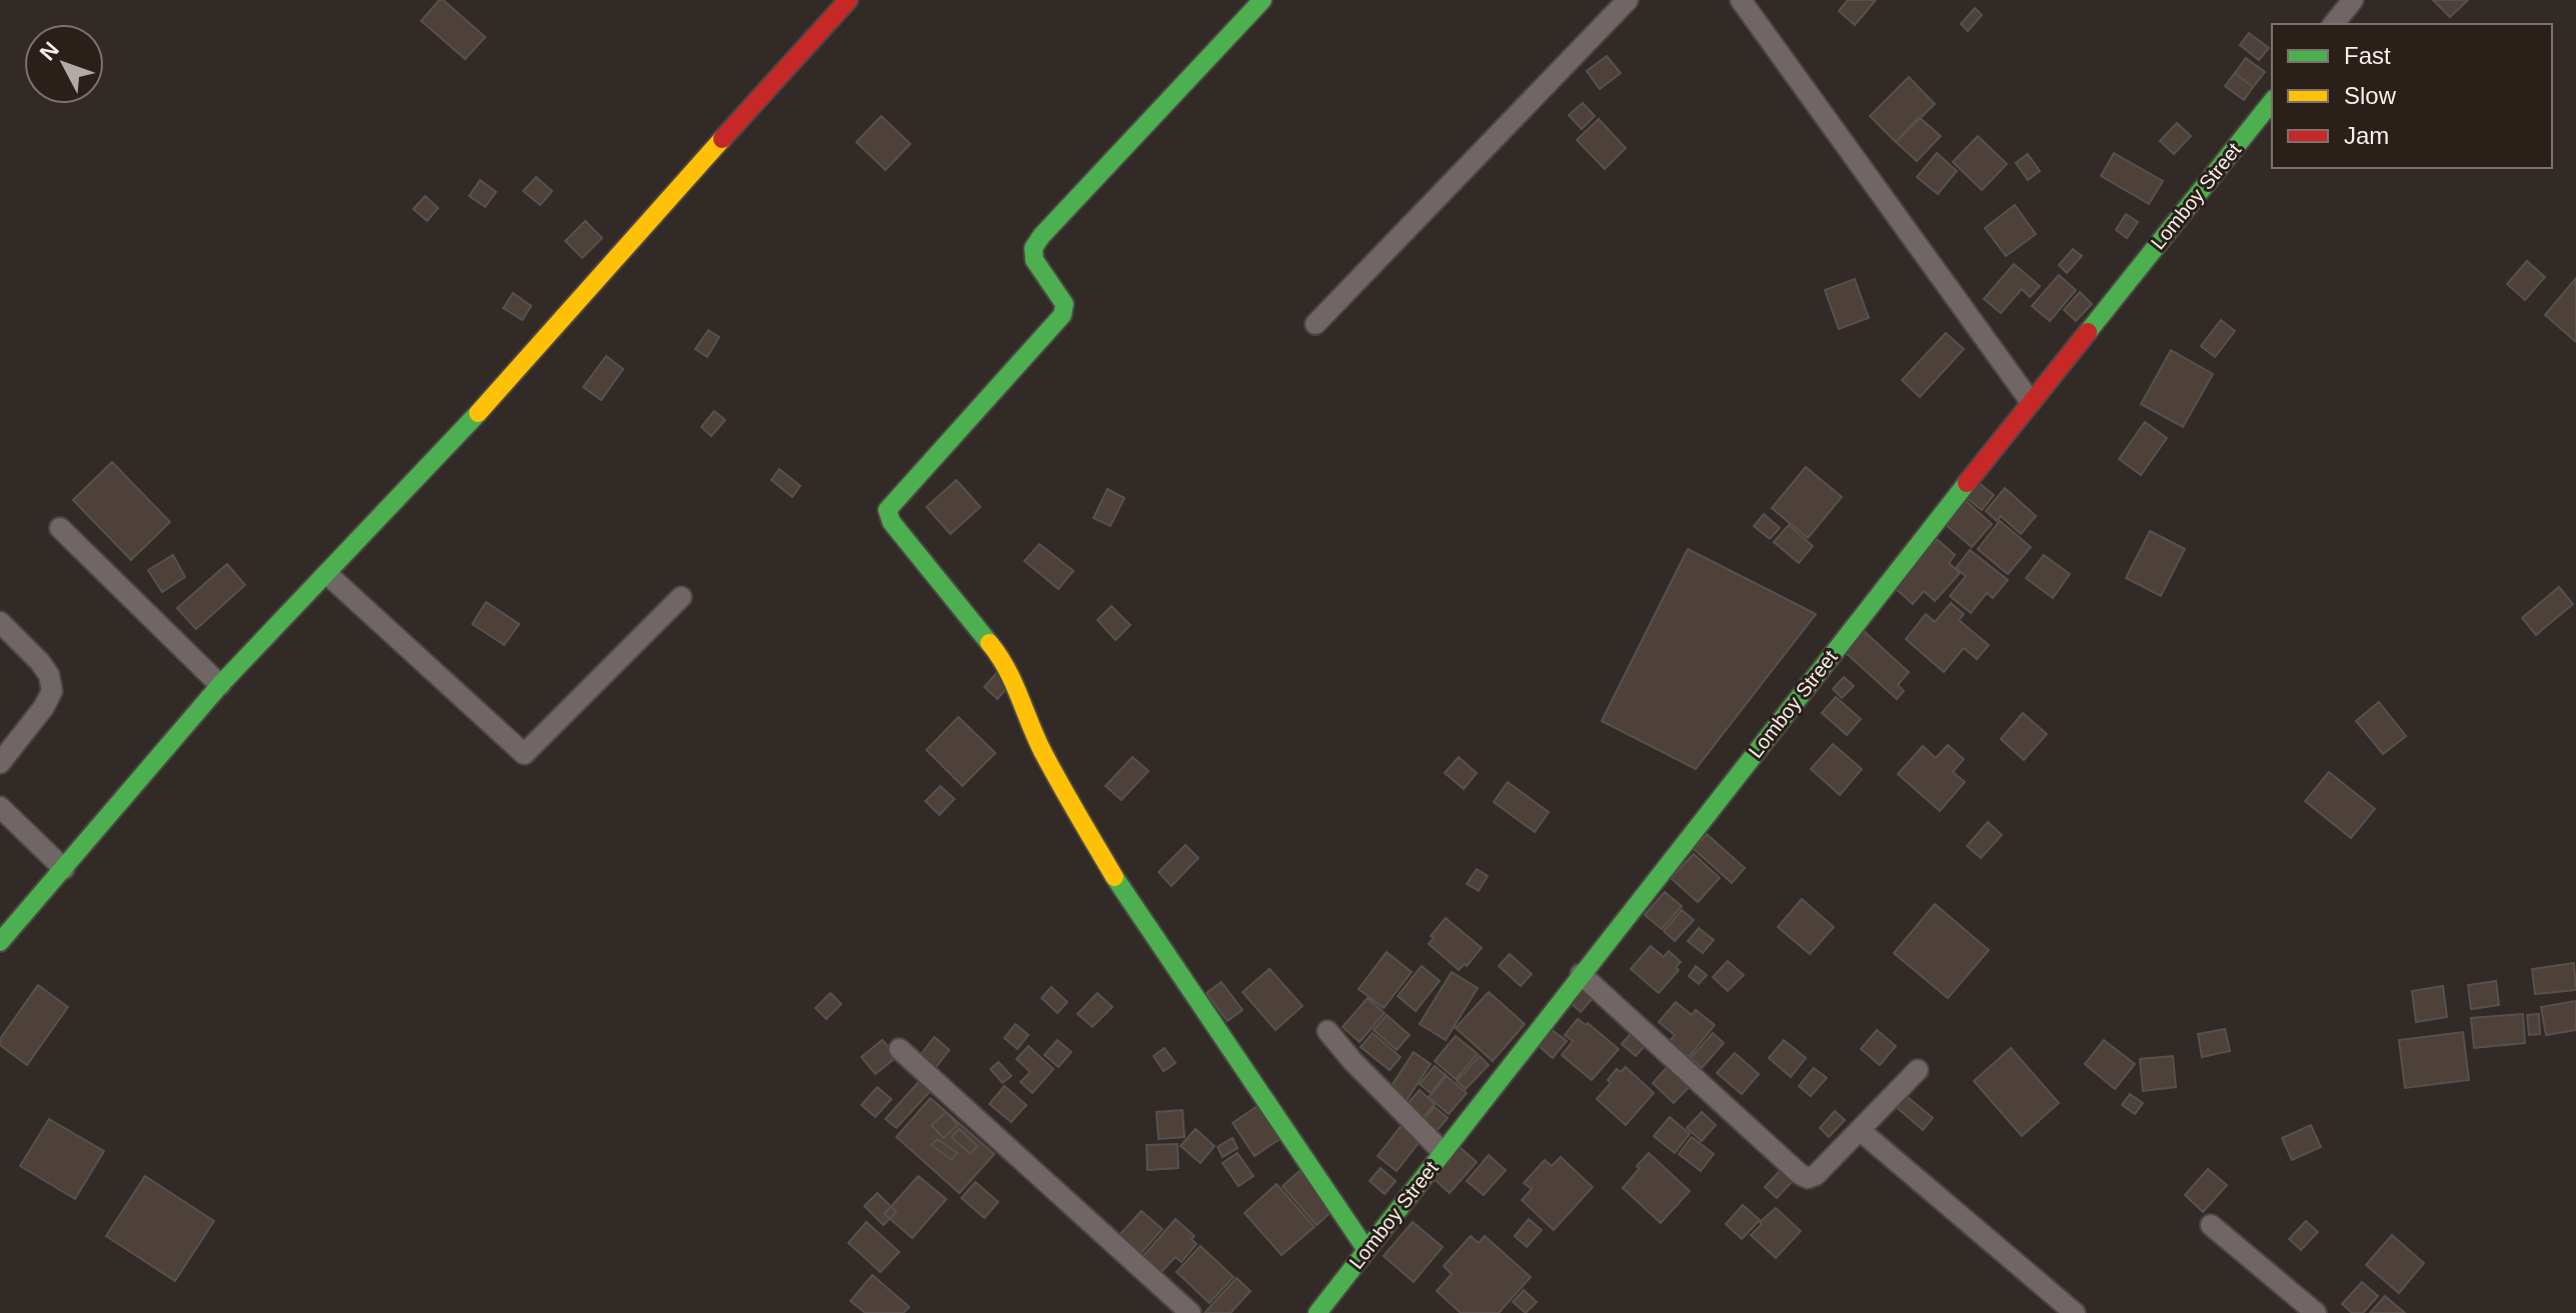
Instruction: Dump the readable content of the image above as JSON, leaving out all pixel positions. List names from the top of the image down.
{
  "streets": {
    "street": ["Lomboy Street"]
  },
  "legend": ["Fast", "Slow", "Jam"],
  "north": "top left"
}
